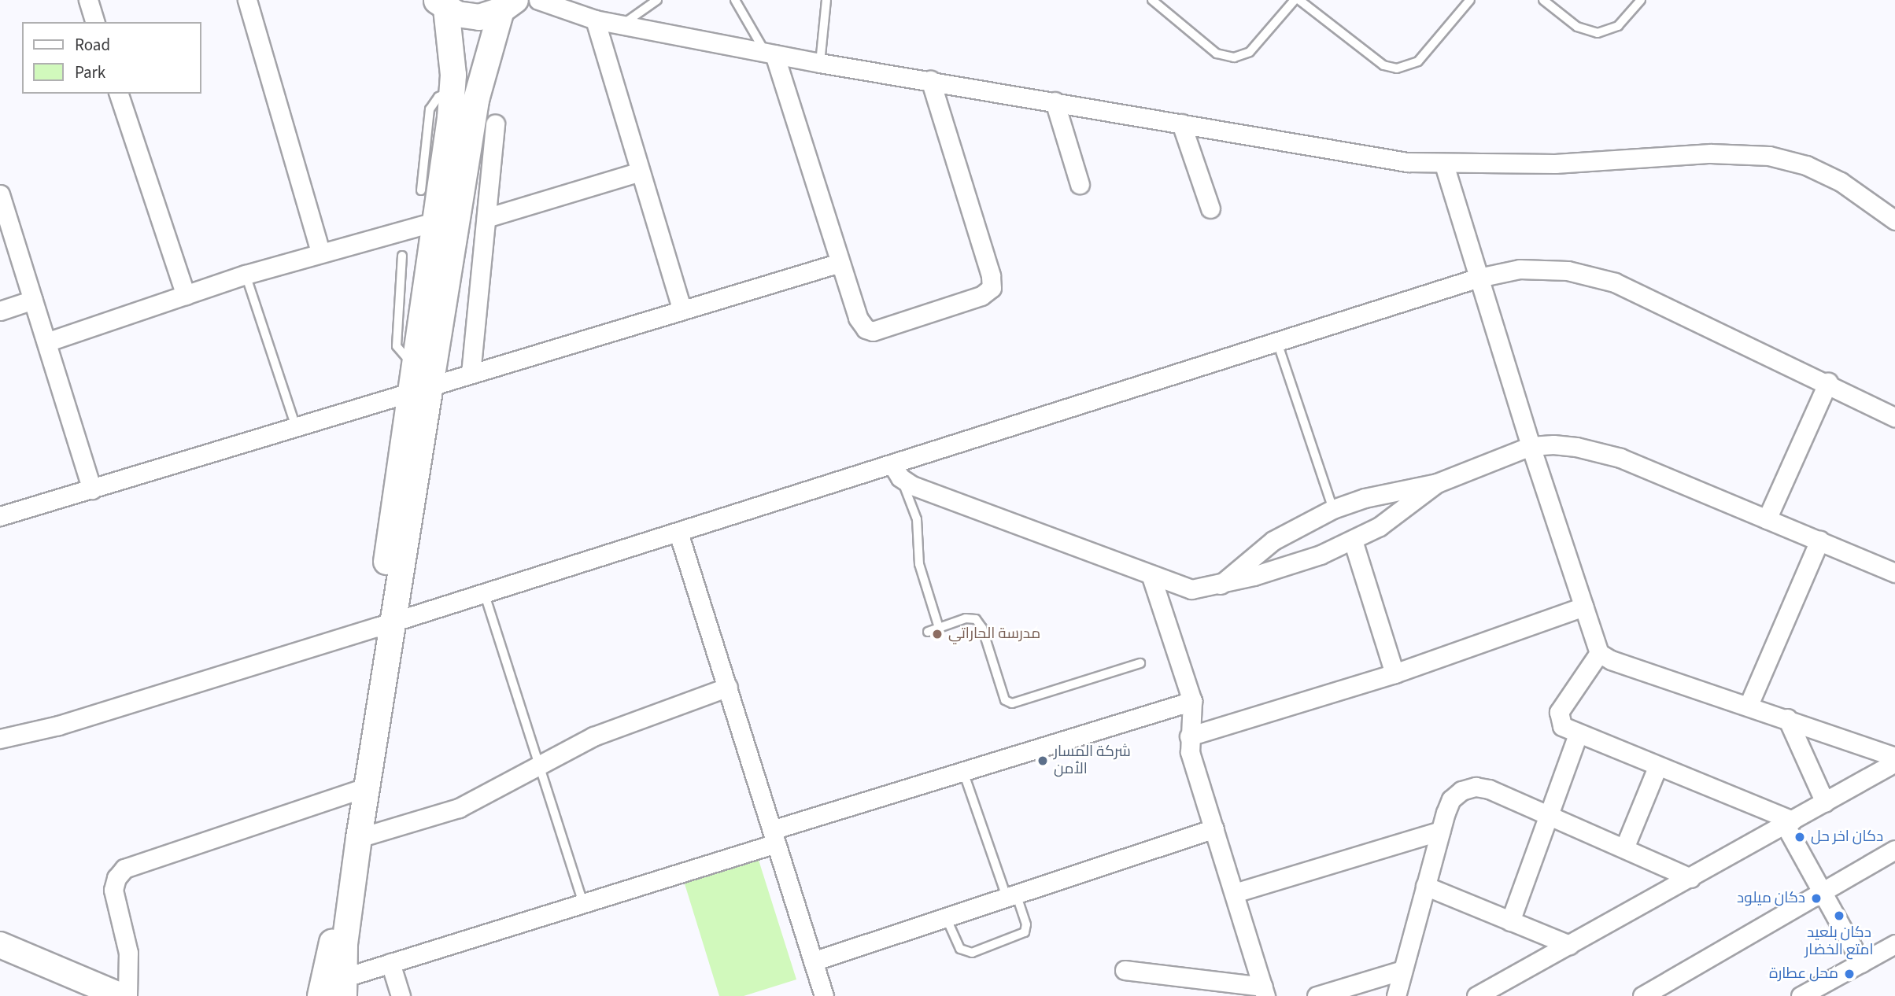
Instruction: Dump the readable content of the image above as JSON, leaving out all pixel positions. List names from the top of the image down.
{
  "places": [
    "مدرسة الحاراتي",
    "شركة المسار الأمن",
    "دكان اخر حل",
    "دكان ميلود",
    "دكان بلعيد امتع الخضار",
    "محل عطارة"
  ],
  "legend": ["Road", "Park"]
}
